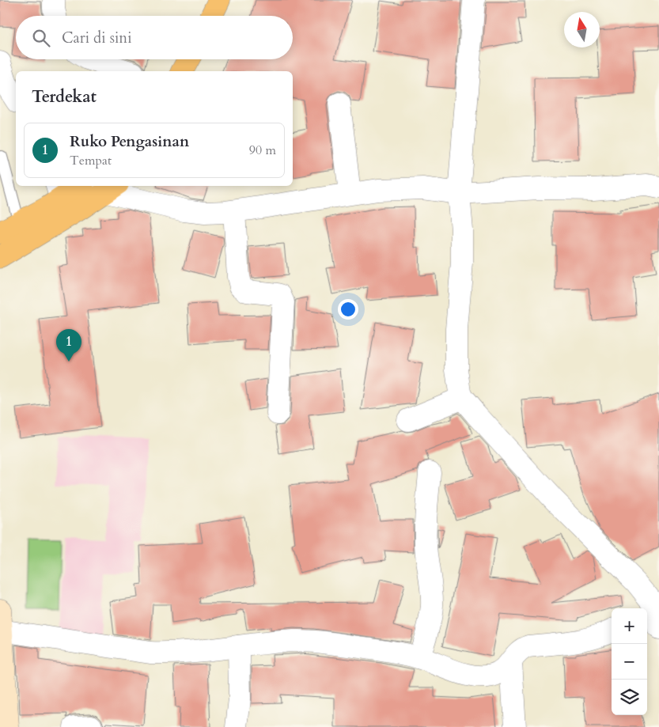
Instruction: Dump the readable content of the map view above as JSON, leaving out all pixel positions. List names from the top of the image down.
{
  "north": "top",
  "page": {
    "search": "Cari di sini",
    "heading": "Terdekat",
    "list": [
      {
        "mark": "1",
        "name": "Ruko Pengasinan",
        "note": "Tempat",
        "value": "90 m"
      }
    ],
    "pins": "1",
    "map_buttons": ["+", "−"]
  }
}
